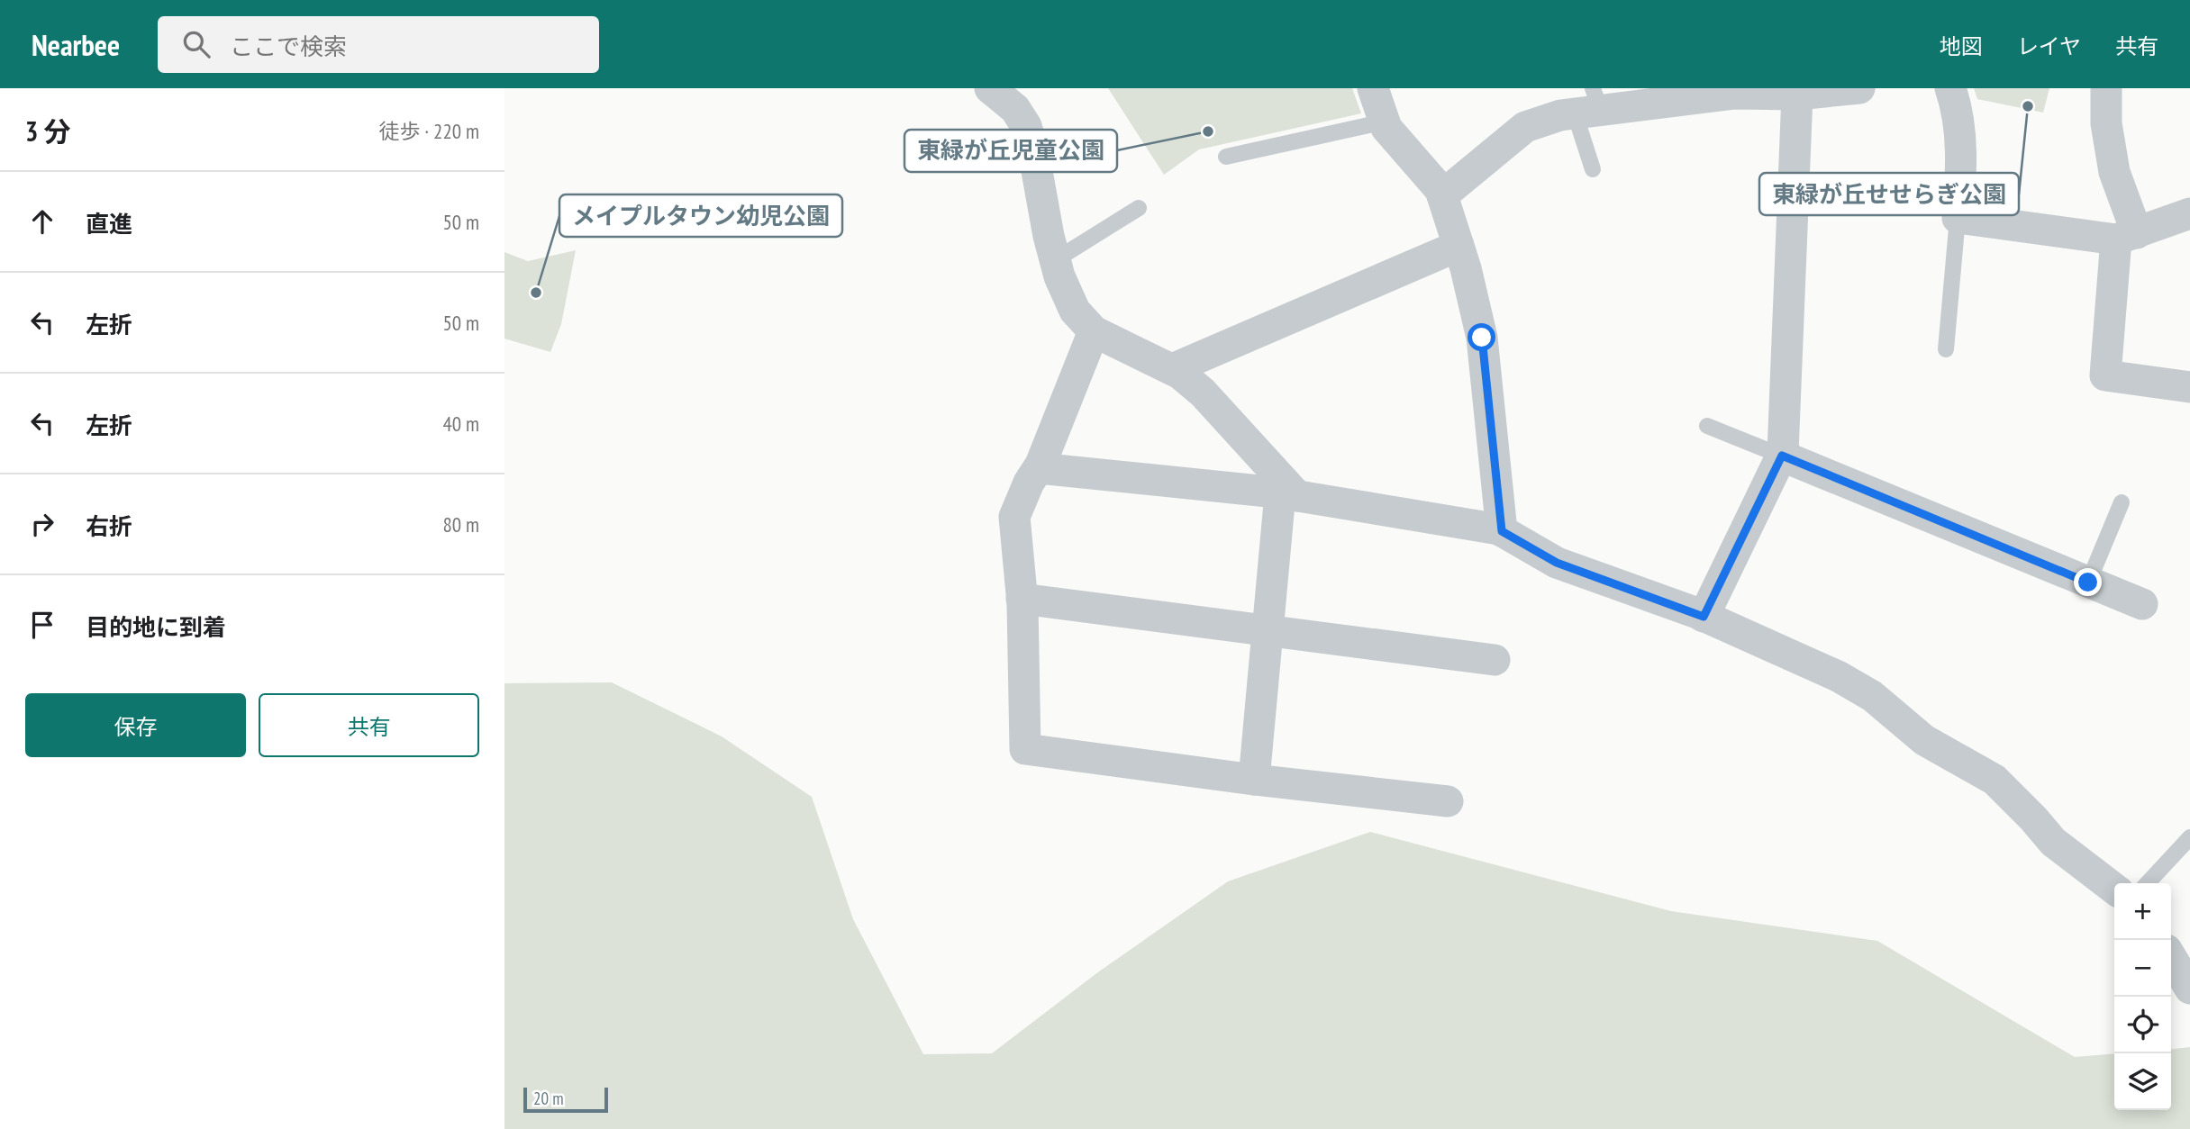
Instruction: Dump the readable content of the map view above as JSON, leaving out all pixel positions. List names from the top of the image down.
{
  "places": ["東緑が丘せせらぎ公園", "東緑が丘児童公園", "メイプルタウン幼児公園"],
  "scale_bar": "20 m",
  "page": {
    "header": "Nearbee",
    "search": "ここで検索",
    "nav": ["地図", "レイヤ", "共有"],
    "heading": ["3 分", "徒歩 · 220 m"],
    "list": [
      ["直進", "50 m"],
      ["左折", "50 m"],
      ["左折", "40 m"],
      ["右折", "80 m"],
      "目的地に到着"
    ],
    "buttons": ["保存", "共有"],
    "map_buttons": ["+", "−"],
    "scale": "20 m"
  }
}
